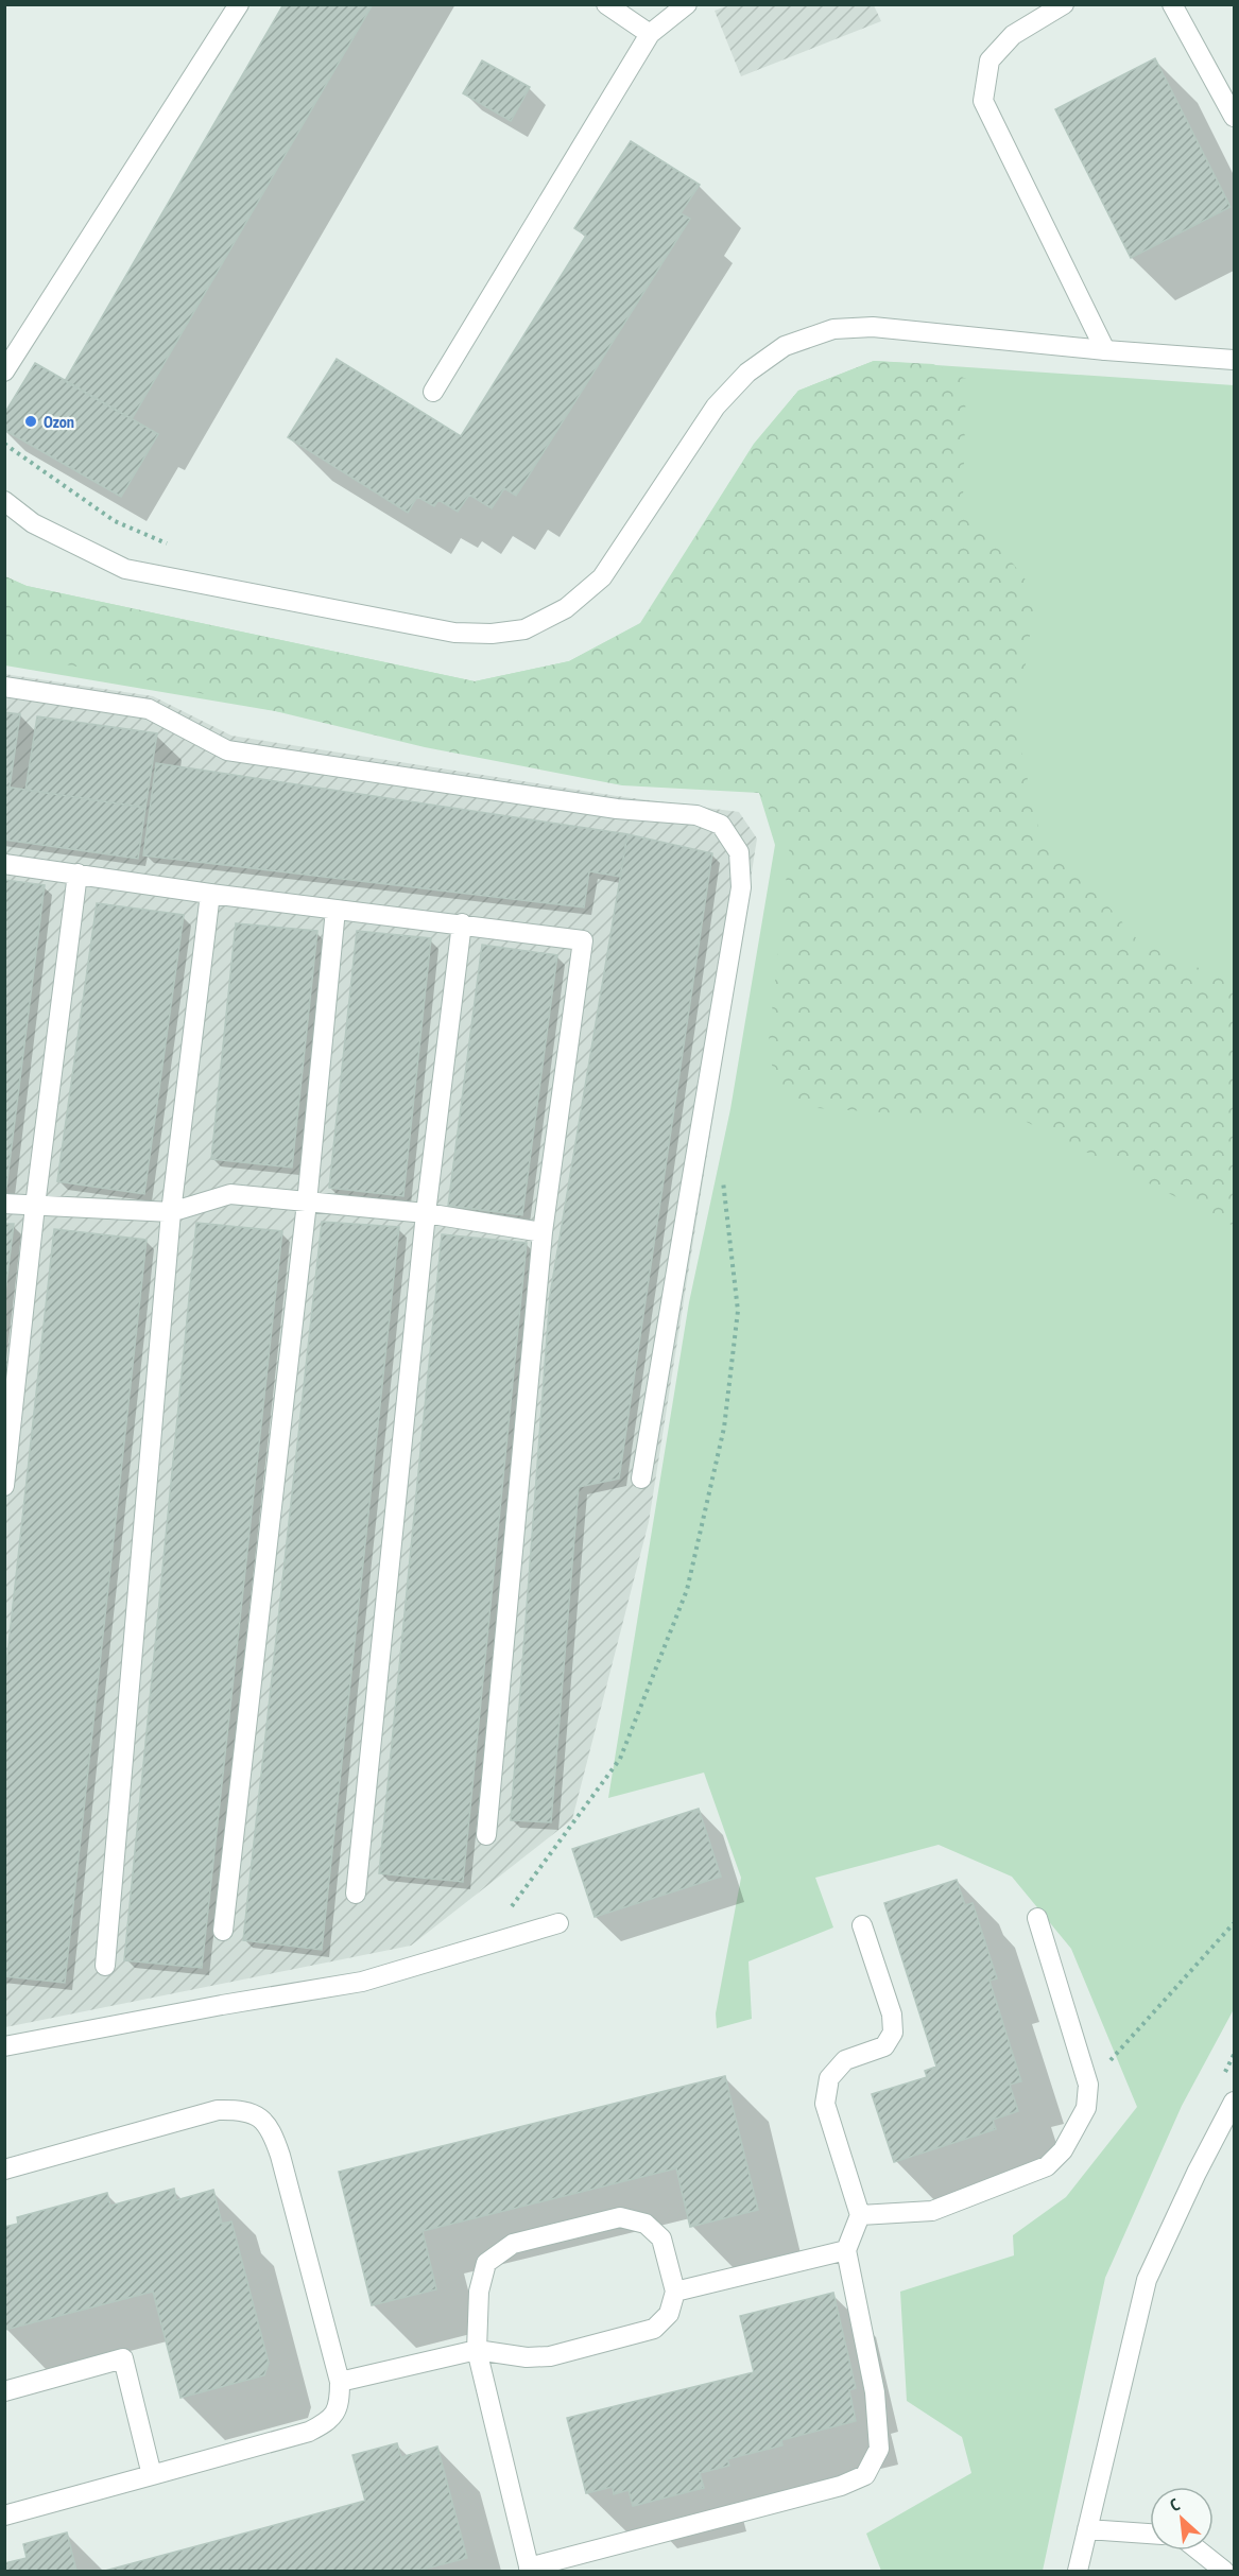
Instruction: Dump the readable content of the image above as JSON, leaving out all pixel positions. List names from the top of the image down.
{
  "places": ["Ozon"],
  "north": "top left"
}
